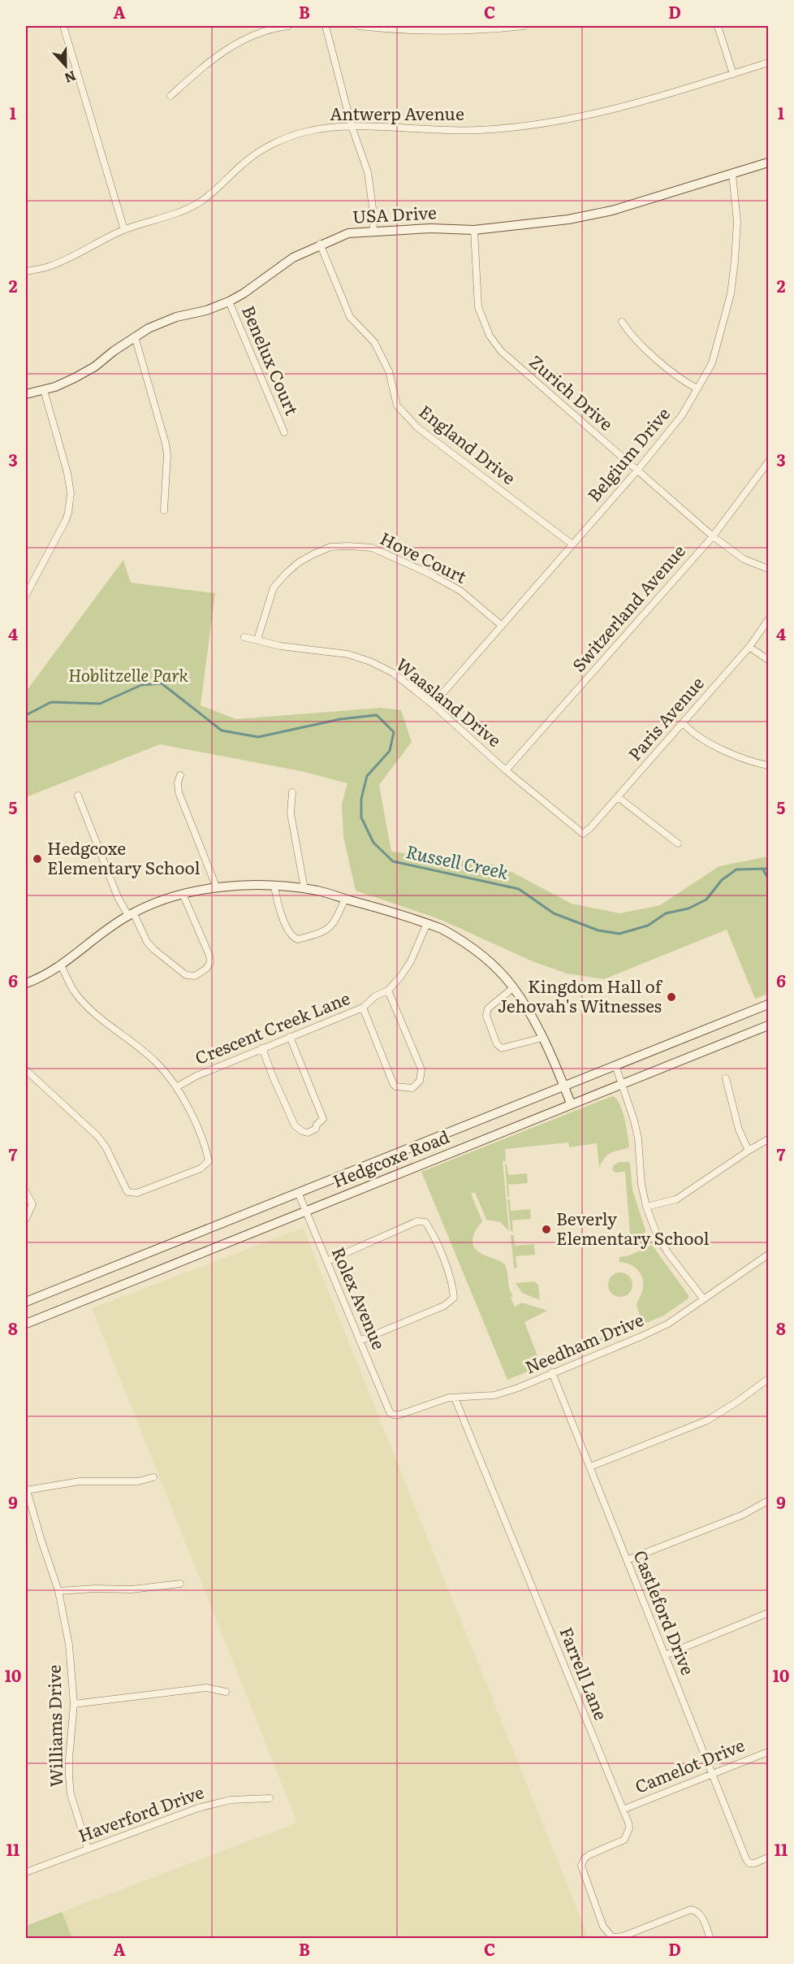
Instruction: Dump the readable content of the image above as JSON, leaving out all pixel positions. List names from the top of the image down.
{
  "streets": {
    "main road": ["USA Drive", "Hedgcoxe Road"],
    "street": [
      "Antwerp Avenue",
      "Benelux Court",
      "Zurich Drive",
      "England Drive",
      "Belgium Drive",
      "Hove Court",
      "Switzerland Avenue",
      "Waasland Drive",
      "Paris Avenue",
      "Crescent Creek Lane",
      "Rolex Avenue",
      "Needham Drive",
      "Castleford Drive",
      "Farrell Lane",
      "Williams Drive",
      "Camelot Drive",
      "Haverford Drive"
    ]
  },
  "crossings": [
    ["USA Drive", "Benelux Court"],
    ["USA Drive", "Zurich Drive"],
    ["USA Drive", "England Drive"],
    ["USA Drive", "Belgium Drive"],
    ["Zurich Drive", "Belgium Drive"],
    ["Zurich Drive", "Switzerland Avenue"],
    ["England Drive", "Belgium Drive"],
    ["Belgium Drive", "Hove Court"],
    ["Belgium Drive", "Waasland Drive"],
    ["Hove Court", "Waasland Drive"],
    ["Switzerland Avenue", "Waasland Drive"],
    ["Waasland Drive", "Paris Avenue"],
    ["Hedgcoxe Road", "Rolex Avenue"],
    ["Rolex Avenue", "Needham Drive"],
    ["Needham Drive", "Castleford Drive"],
    ["Needham Drive", "Farrell Lane"],
    ["Castleford Drive", "Camelot Drive"],
    ["Farrell Lane", "Camelot Drive"],
    ["Williams Drive", "Haverford Drive"]
  ],
  "water": ["Russell Creek"],
  "parks": ["Hoblitzelle Park"],
  "places": ["Hedgcoxe Elementary School", "Kingdom Hall of Jehovah's Witnesses", "Beverly Elementary School"],
  "north": "bottom",
  "grid": {
    "columns": [
      "A",
      "B",
      "C",
      "D"
    ],
    "rows": [
      "1",
      "2",
      "3",
      "4",
      "5",
      "6",
      "7",
      "8",
      "9",
      "10",
      "11"
    ]
  }
}
